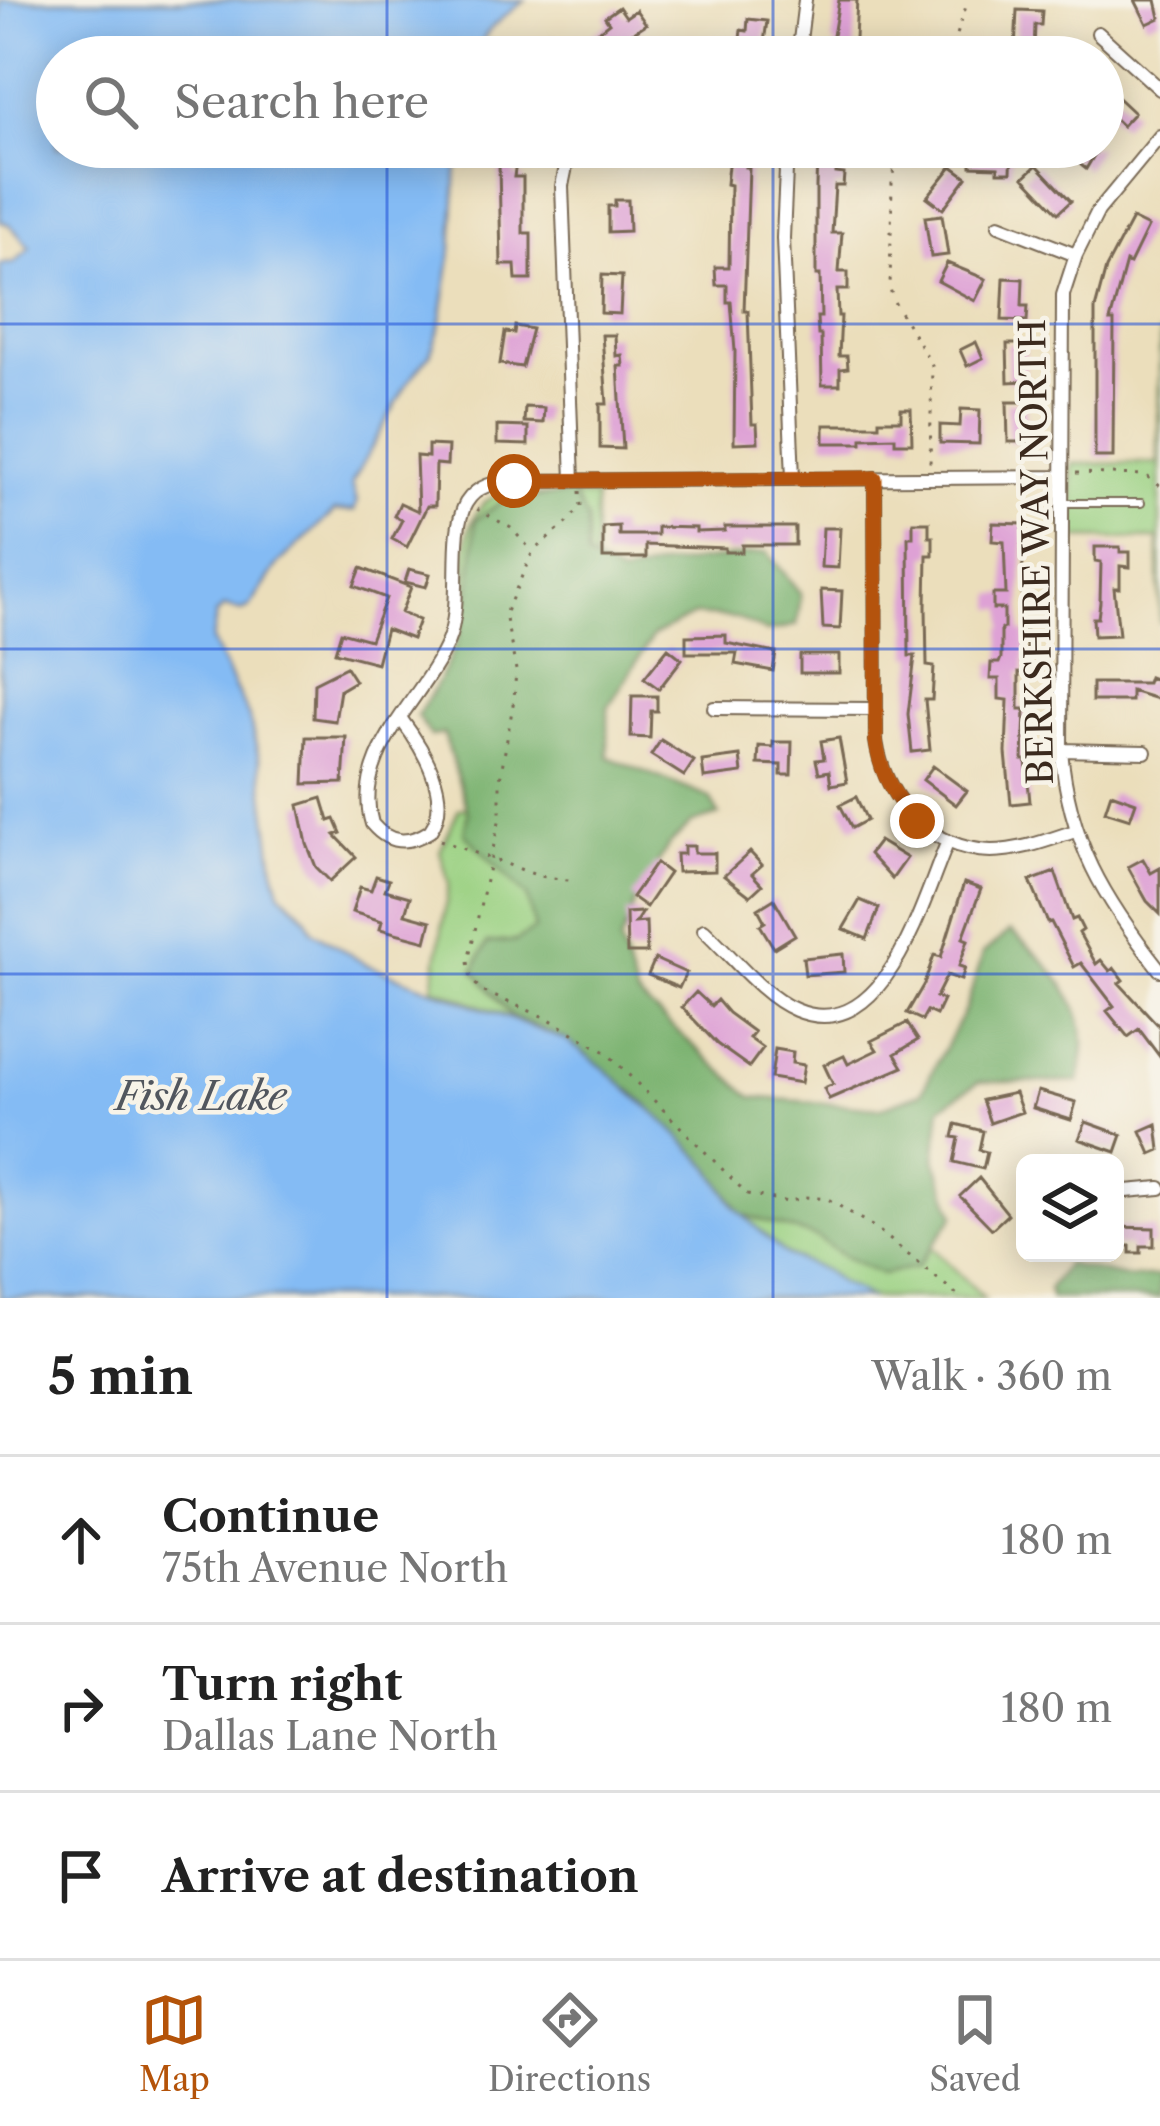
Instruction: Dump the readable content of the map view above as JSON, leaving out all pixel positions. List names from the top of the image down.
{
  "streets": {
    "street": ["BERKSHIRE WAY NORTH"]
  },
  "water": ["Fish Lake"],
  "page": {
    "search": "Search here",
    "heading": ["5 min", "Walk · 360 m"],
    "list": [
      ["Continue", "75th Avenue North", "180 m"],
      ["Turn right", "Dallas Lane North", "180 m"],
      "Arrive at destination"
    ],
    "nav": ["Map", "Directions", "Saved"]
  }
}
